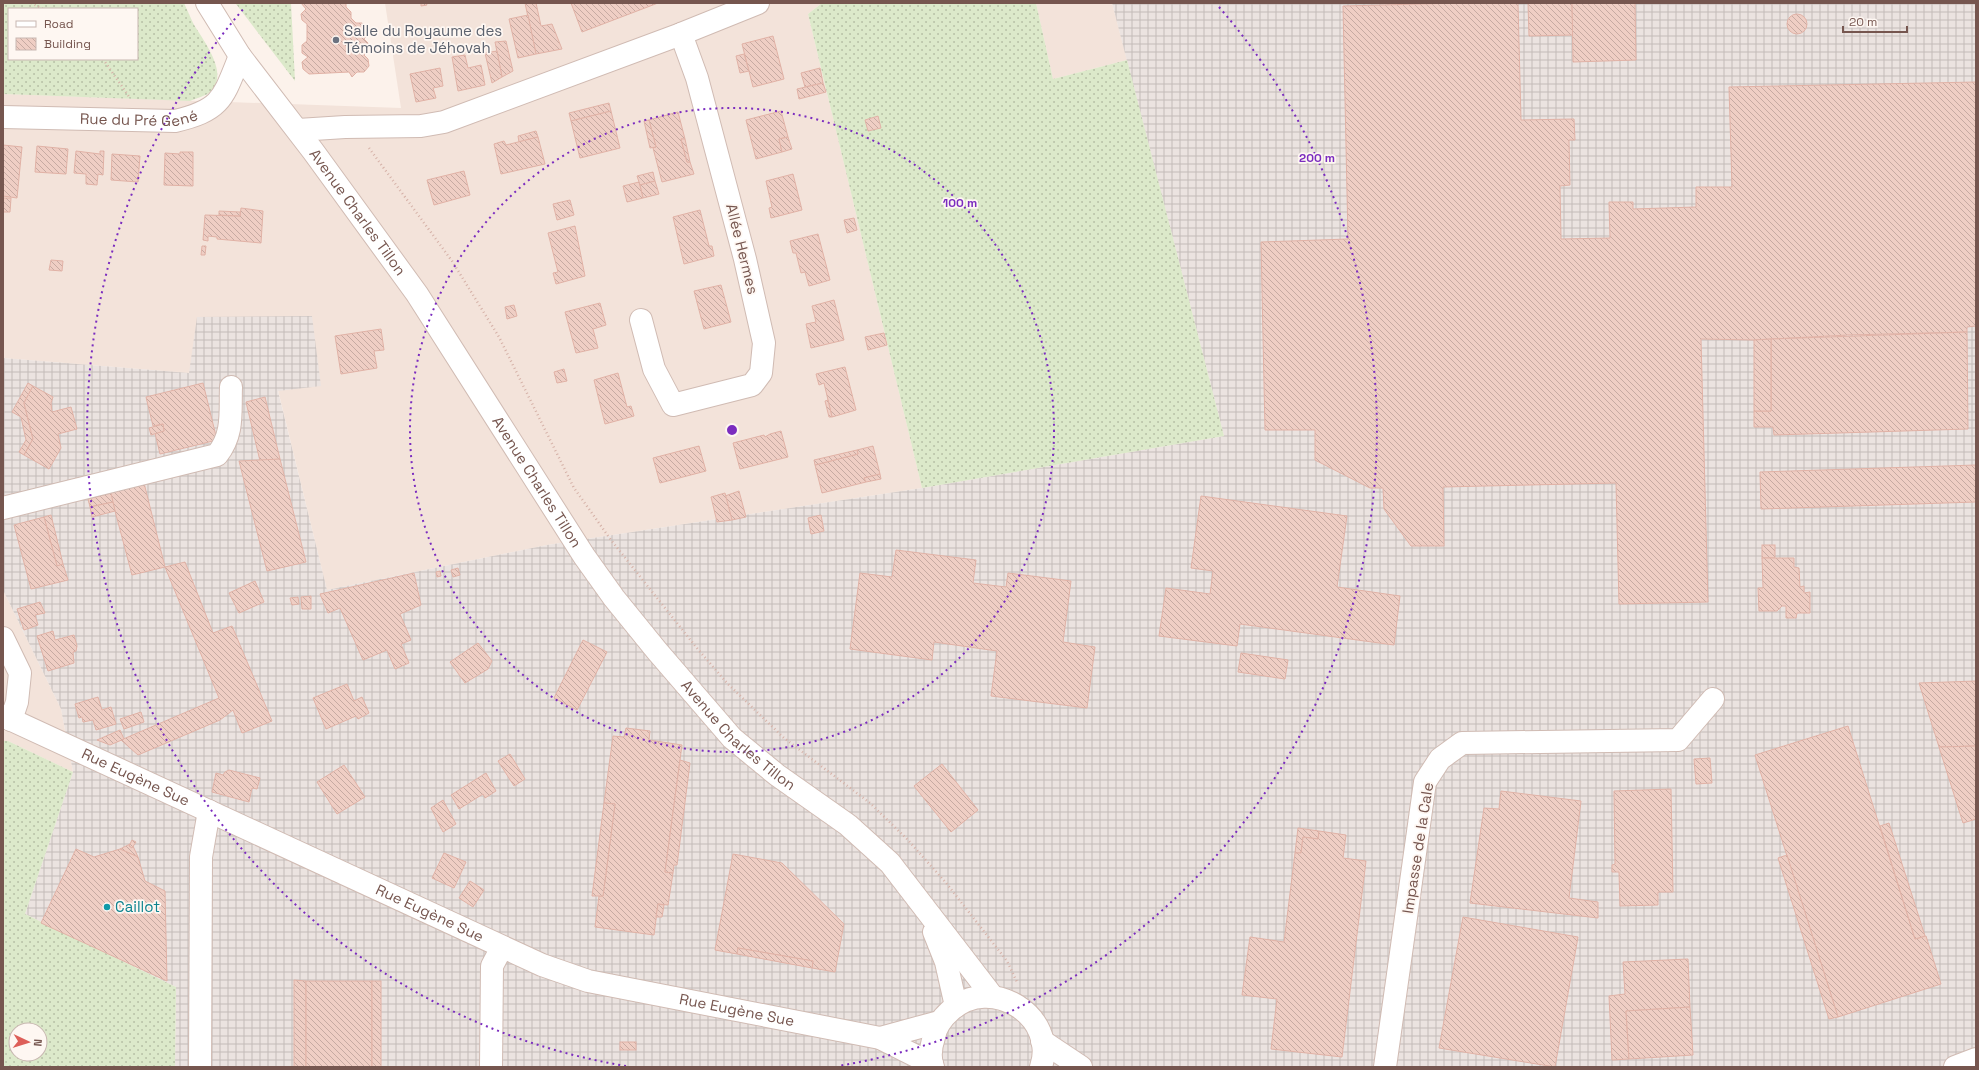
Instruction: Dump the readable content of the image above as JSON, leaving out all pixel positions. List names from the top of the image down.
{
  "streets": {
    "street": [
      "Rue du Pré Gené",
      "Avenue Charles Tillon",
      "Allée Hermes",
      "Rue Eugène Sue",
      "Impasse de la Cale"
    ]
  },
  "crossings": [
    ["Rue du Pré Gené", "Avenue Charles Tillon"]
  ],
  "places": ["Salle du Royaume des Témoins de Jéhovah", "Caillot"],
  "legend": ["Road", "Building"],
  "scale_bar": "20 m",
  "north": "right",
  "rings": ["200 m", "100 m"]
}
